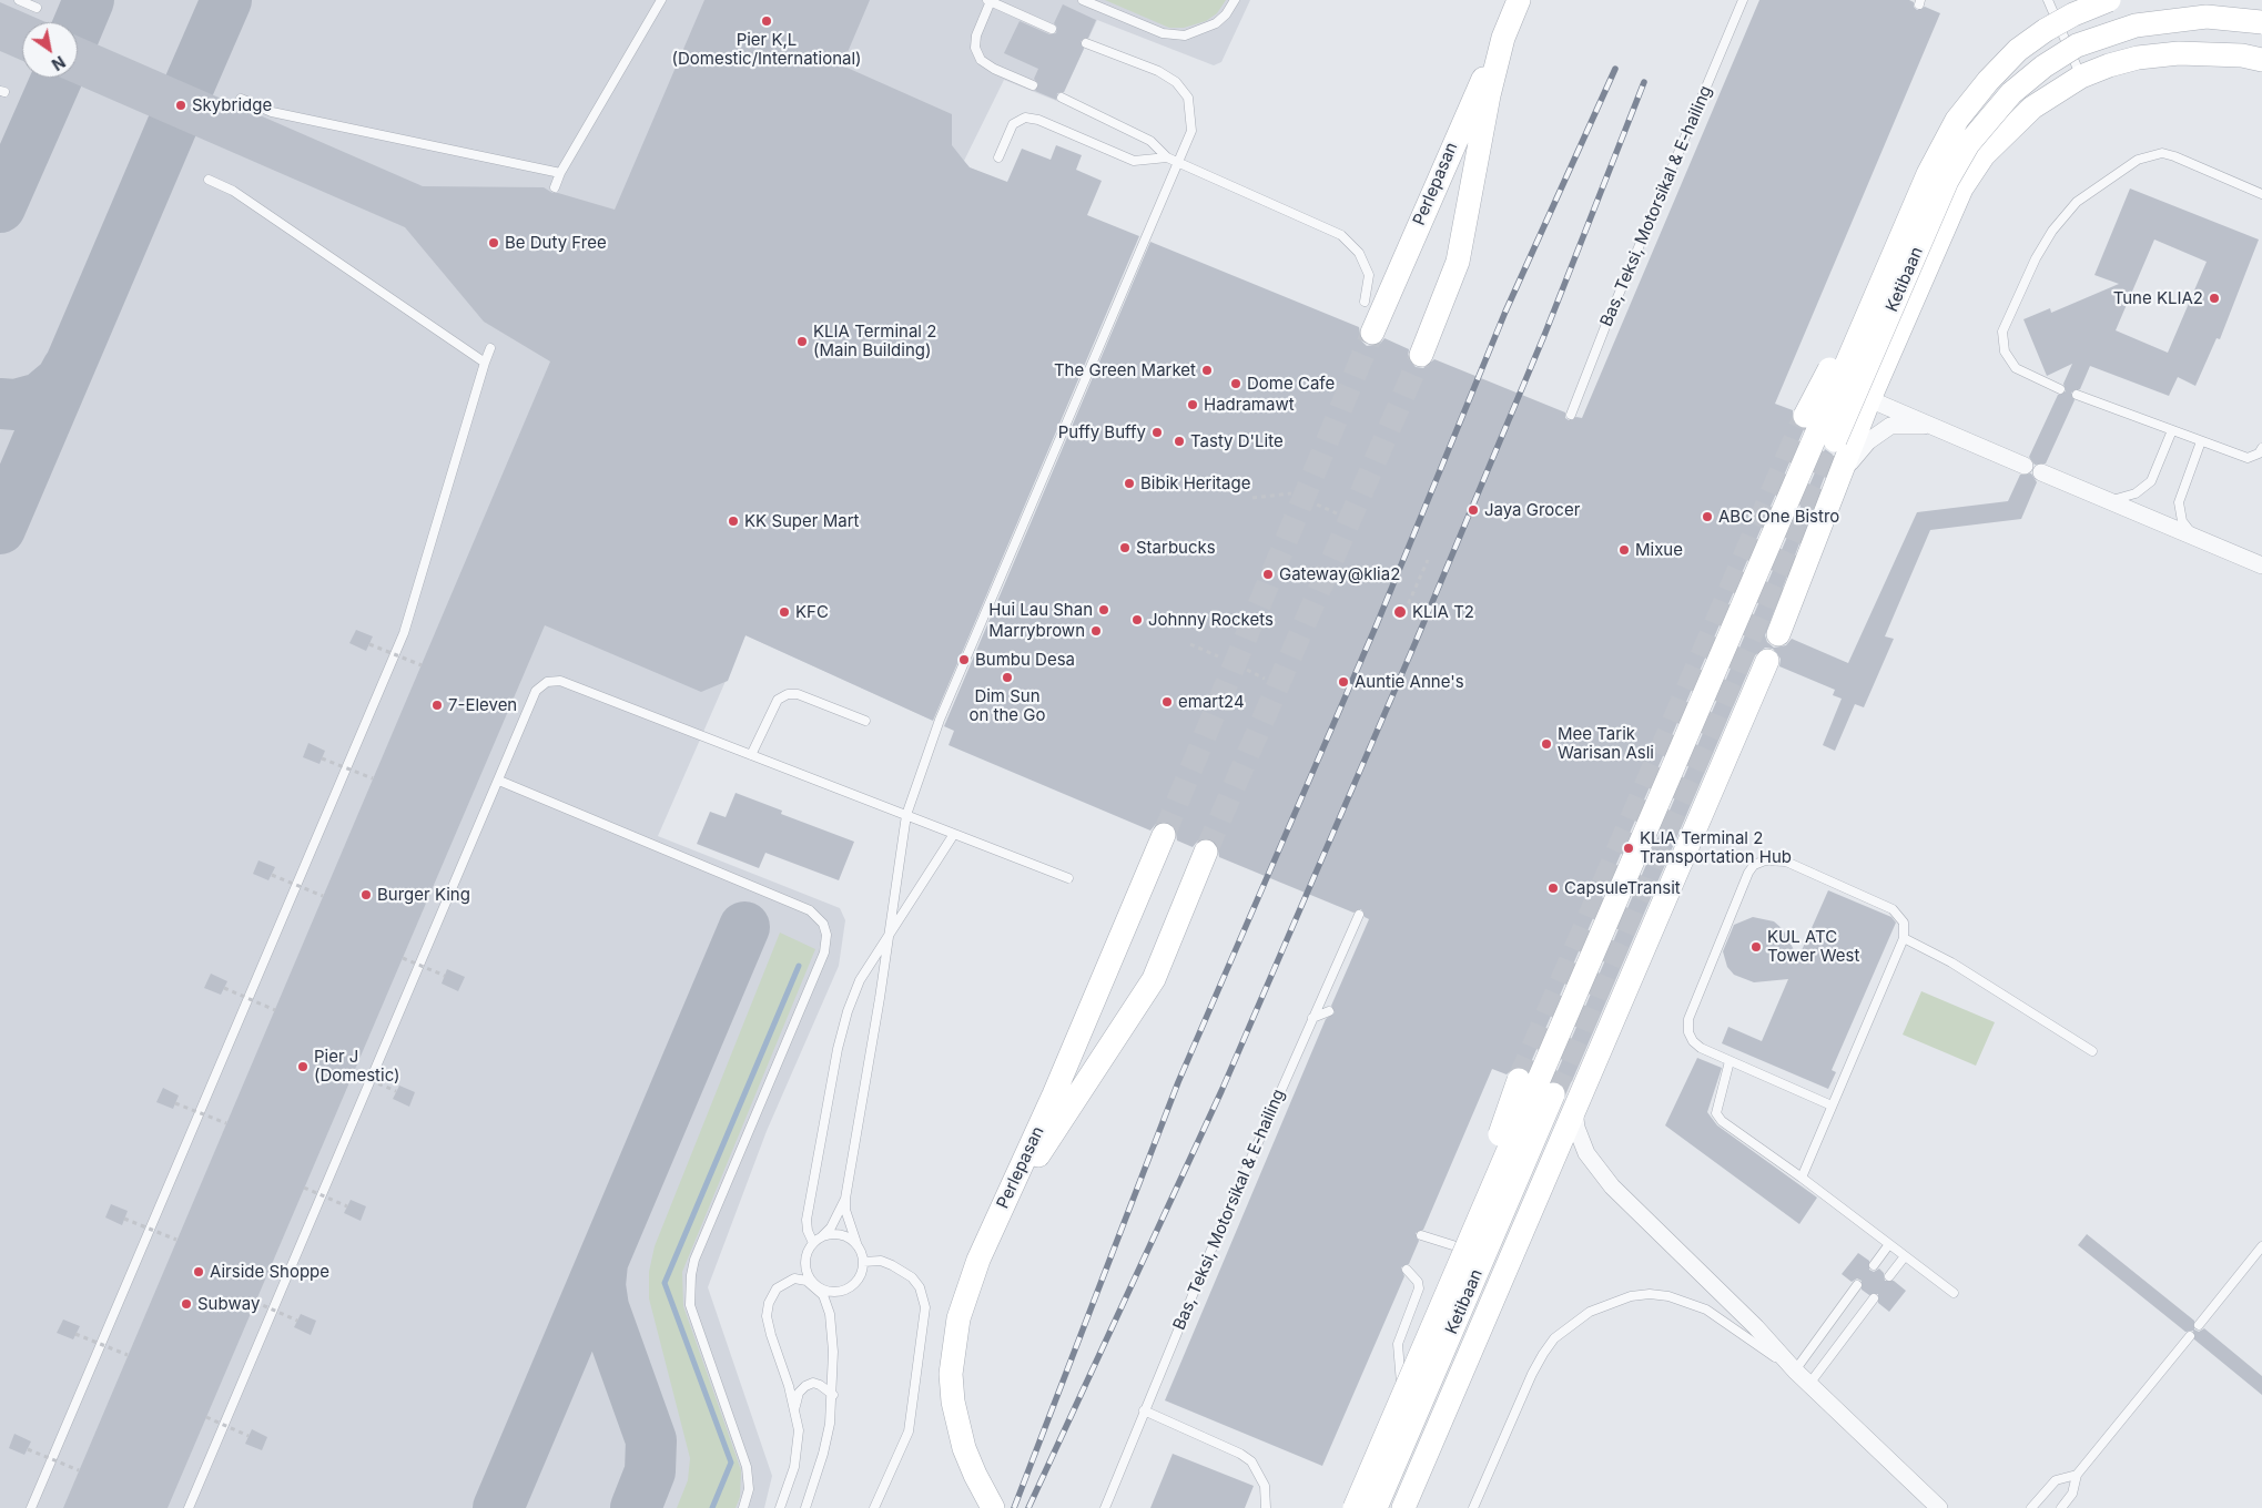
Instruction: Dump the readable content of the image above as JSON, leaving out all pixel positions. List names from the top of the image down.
{
  "streets": {
    "main road": ["Perlepasan", "Ketibaan"],
    "lane": ["Bas, Teksi, Motorsikal & E-hailing"]
  },
  "places": [
    "Pier K,L (Domestic/International)",
    "Skybridge",
    "Be Duty Free",
    "Tune KLIA2",
    "KLIA Terminal 2 (Main Building)",
    "The Green Market",
    "Dome Cafe",
    "Hadramawt",
    "Puffy Buffy",
    "Tasty D'Lite",
    "Bibik Heritage",
    "Jaya Grocer",
    "ABC One Bistro",
    "KK Super Mart",
    "Starbucks",
    "Mixue",
    "Gateway@klia2",
    "Hui Lau Shan",
    "KFC",
    "KLIA T2",
    "Johnny Rockets",
    "Marrybrown",
    "Bumbu Desa",
    "Dim Sun on the Go",
    "Auntie Anne's",
    "emart24",
    "7-Eleven",
    "Mee Tarik Warisan Asli",
    "KLIA Terminal 2 Transportation Hub",
    "CapsuleTransit",
    "Burger King",
    "KUL ATC Tower West",
    "Pier J (Domestic)",
    "Airside Shoppe",
    "Subway"
  ],
  "north": "bottom right"
}
